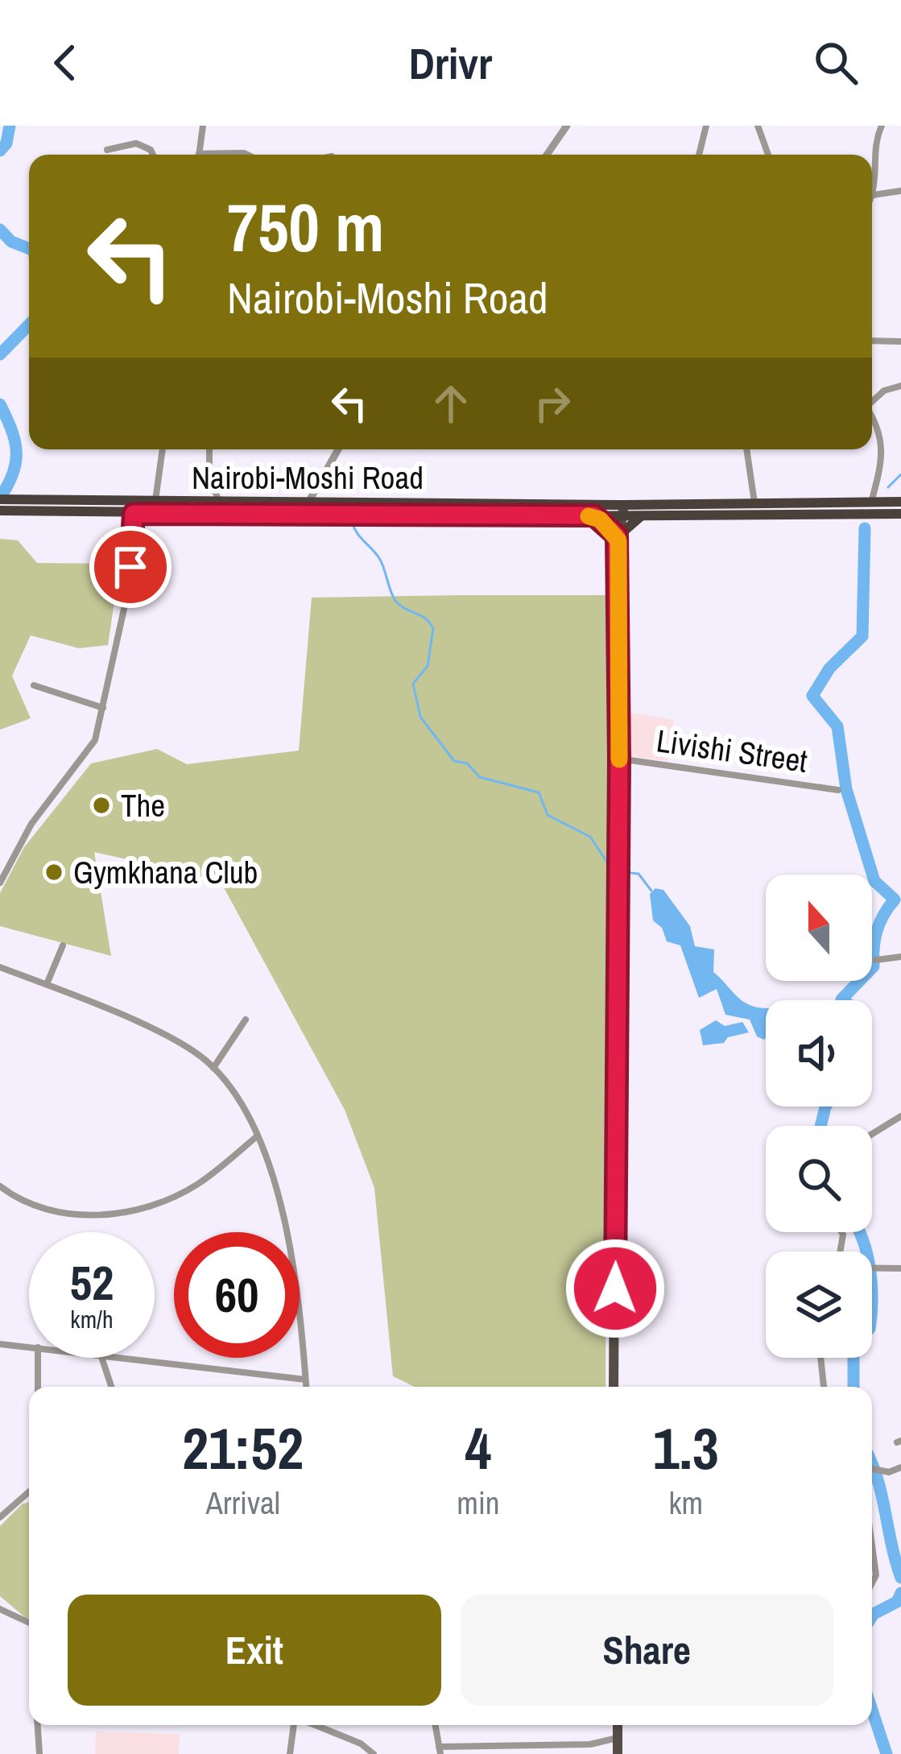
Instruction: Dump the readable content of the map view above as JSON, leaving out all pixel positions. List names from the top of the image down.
{
  "streets": {
    "highway": ["Nairobi-Moshi Road"],
    "street": ["Livishi Street"]
  },
  "places": ["The", "Gymkhana Club"],
  "north": "top",
  "page": {
    "header": "Drivr",
    "turn": ["750 m", "Nairobi-Moshi Road"],
    "speed": "52 km/h",
    "limit": "60",
    "eta": [
      "21:52",
      "Arrival",
      "4",
      "min",
      "1.3",
      "km"
    ],
    "buttons": ["Exit", "Share"]
  }
}
